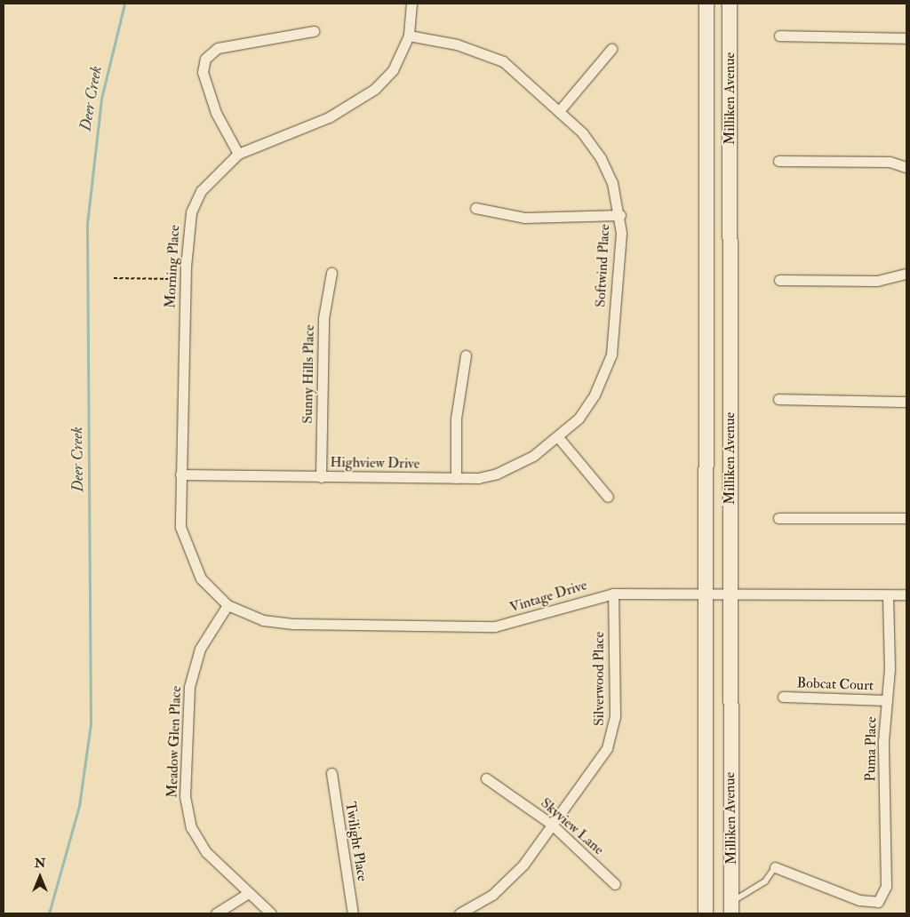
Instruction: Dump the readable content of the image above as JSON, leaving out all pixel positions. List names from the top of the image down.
{
  "streets": {
    "main road": ["Milliken Avenue"],
    "street": [
      "Softwind Place",
      "Morning Place",
      "Sunny Hills Place",
      "Highview Drive",
      "Vintage Drive",
      "Silverwood Place",
      "Bobcat Court",
      "Meadow Glen Place",
      "Puma Place",
      "Skyview Lane",
      "Twilight Place"
    ]
  },
  "crossings": [
    ["Milliken Avenue", "Vintage Drive"],
    ["Softwind Place", "Morning Place"],
    ["Softwind Place", "Highview Drive"],
    ["Morning Place", "Highview Drive"],
    ["Morning Place", "Vintage Drive"],
    ["Morning Place", "Meadow Glen Place"],
    ["Sunny Hills Place", "Highview Drive"],
    ["Vintage Drive", "Silverwood Place"],
    ["Vintage Drive", "Meadow Glen Place"],
    ["Vintage Drive", "Puma Place"],
    ["Silverwood Place", "Skyview Lane"],
    ["Bobcat Court", "Puma Place"]
  ],
  "water": ["Deer Creek"],
  "north": "top"
}
